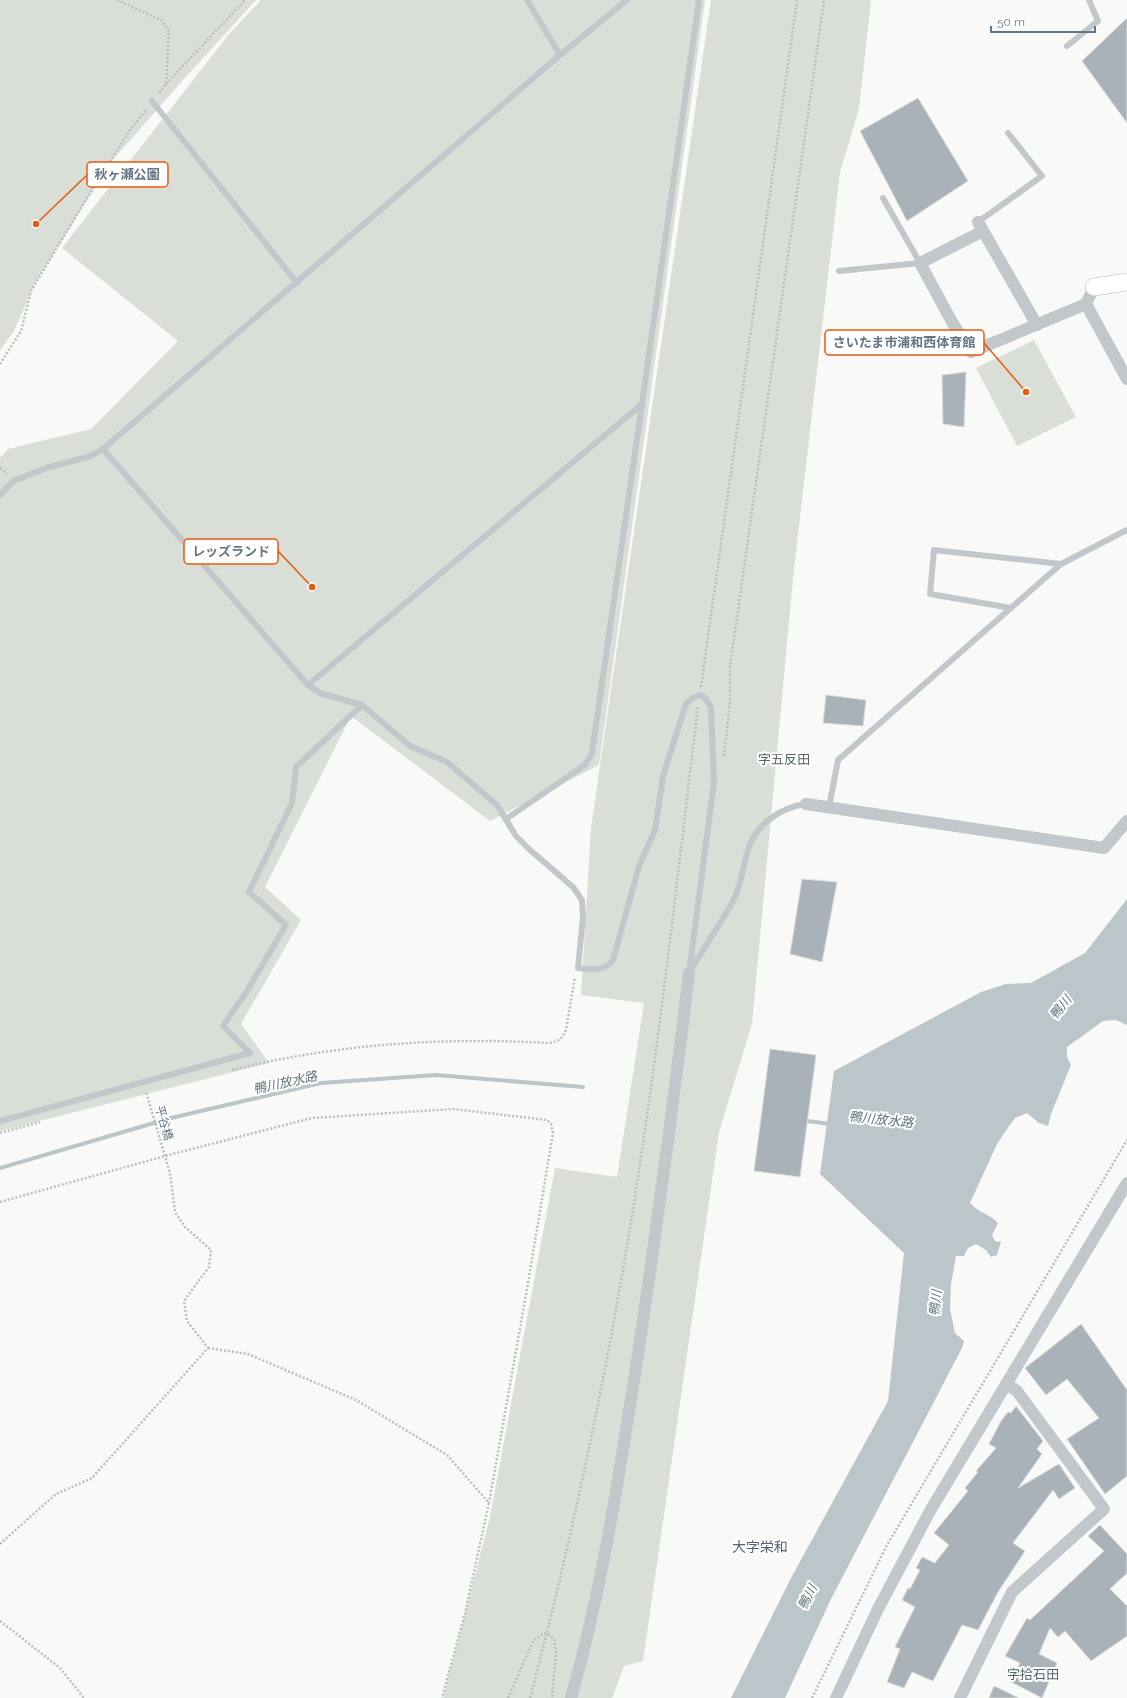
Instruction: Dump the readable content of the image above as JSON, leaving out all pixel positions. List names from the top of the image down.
{
  "streets": {
    "path": ["平谷橋"]
  },
  "districts": ["字五反田", "大字栄和", "字拾石田"],
  "water": ["鴨川", "鴨川放水路"],
  "places": ["秋ヶ瀬公園", "さいたま市浦和西体育館", "レッズランド"],
  "scale_bar": "50 m"
}
